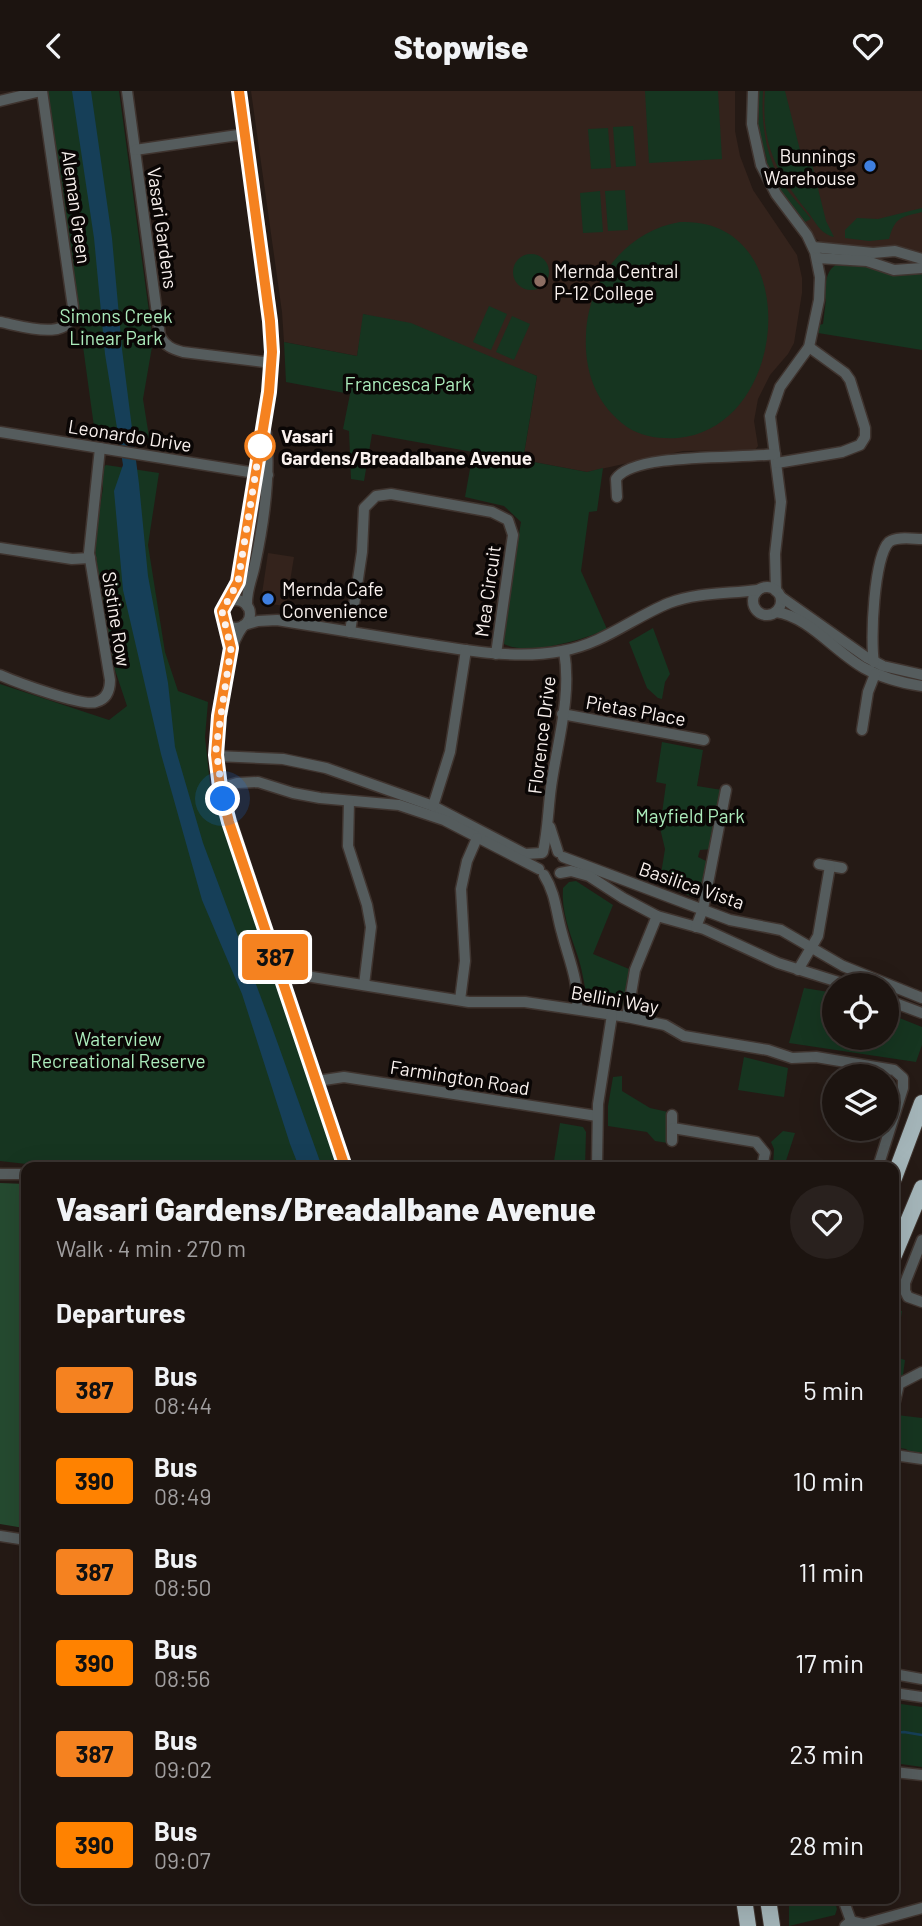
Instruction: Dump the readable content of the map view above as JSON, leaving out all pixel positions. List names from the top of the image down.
{
  "streets": {
    "street": [
      "Aleman Green",
      "Vasari Gardens",
      "Leonardo Drive",
      "Mea Circuit",
      "Sistine Row",
      "Pietas Place",
      "Florence Drive",
      "Basilica Vista",
      "Bellini Way",
      "Farmington Road"
    ]
  },
  "crossings": [
    ["Leonardo Drive", "Sistine Row"],
    ["Pietas Place", "Florence Drive"],
    ["Florence Drive", "Basilica Vista"]
  ],
  "parks": [
    "Simons Creek Linear Park",
    "Francesca Park",
    "Mayfield Park",
    "Waterview Recreational Reserve"
  ],
  "places": [
    "Bunnings Warehouse",
    "Mernda Central P-12 College",
    "Vasari Gardens/Breadalbane Avenue",
    "Mernda Cafe Convenience"
  ],
  "lines": ["bus line 387"],
  "page": {
    "header": "Stopwise",
    "on_map": "387",
    "heading": [
      ["Vasari Gardens/Breadalbane Avenue", "Walk · 4 min · 270 m"],
      "Departures"
    ],
    "list": [
      {
        "mark": "387",
        "name": "Bus",
        "note": "08:44",
        "value": "5 min"
      },
      {
        "mark": "390",
        "name": "Bus",
        "note": "08:49",
        "value": "10 min"
      },
      {
        "mark": "387",
        "name": "Bus",
        "note": "08:50",
        "value": "11 min"
      },
      {
        "mark": "390",
        "name": "Bus",
        "note": "08:56",
        "value": "17 min"
      },
      {
        "mark": "387",
        "name": "Bus",
        "note": "09:02",
        "value": "23 min"
      },
      {
        "mark": "390",
        "name": "Bus",
        "note": "09:07",
        "value": "28 min"
      }
    ]
  }
}
